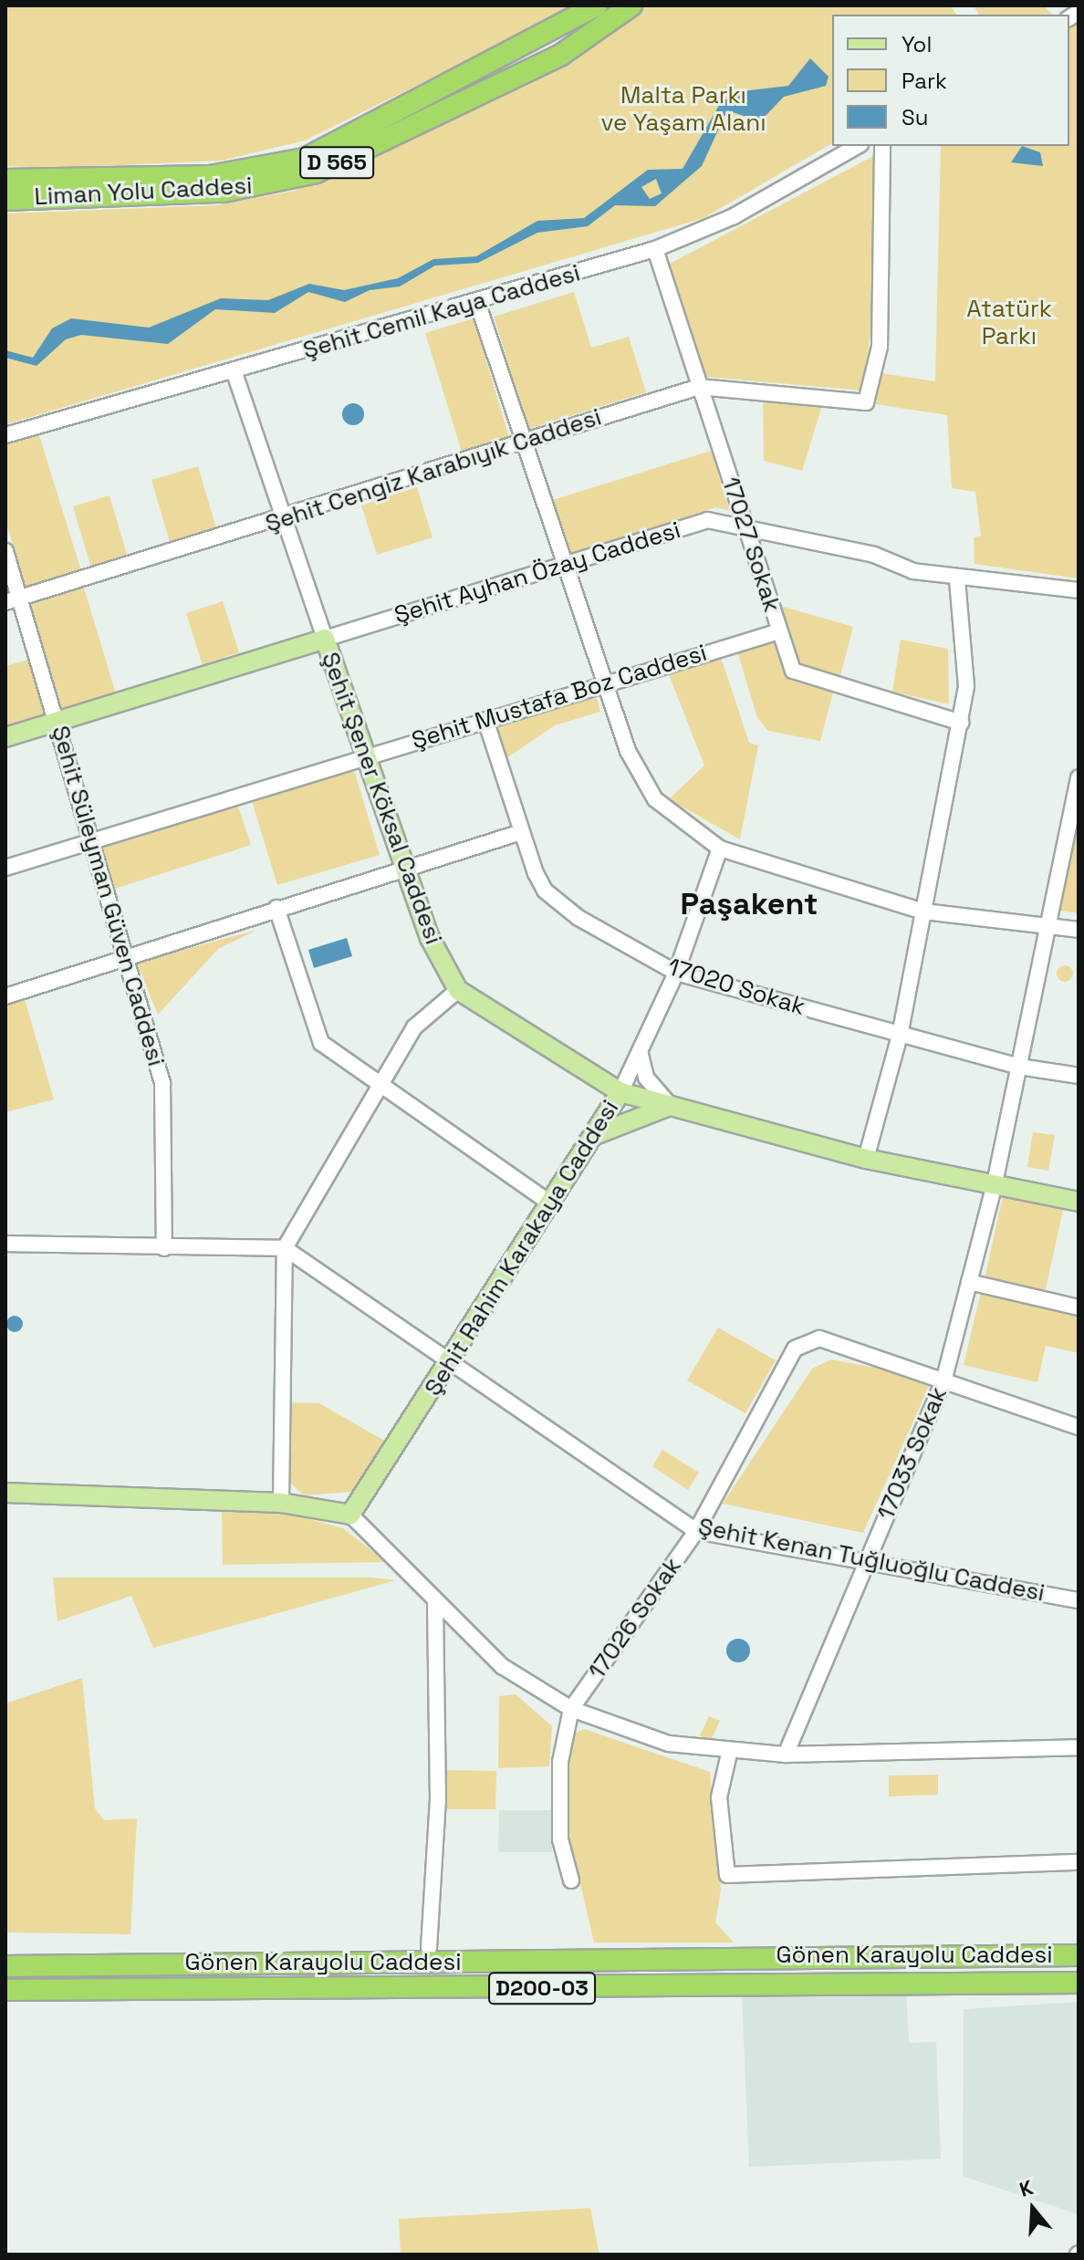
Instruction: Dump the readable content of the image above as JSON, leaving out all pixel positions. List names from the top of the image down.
{
  "streets": {
    "highway": [
      "D 565",
      "Liman Yolu Caddesi",
      "Gönen Karayolu Caddesi",
      "D200-03"
    ],
    "main road": ["Şehit Ayhan Özay Caddesi", "Şehit Şener Köksal Caddesi", "Şehit Rahim Karakaya Caddesi"],
    "street": [
      "Şehit Cemil Kaya Caddesi",
      "Şehit Cengiz Karabıyık Caddesi",
      "17027 Sokak",
      "Şehit Mustafa Boz Caddesi",
      "Şehit Süleyman Güven Caddesi",
      "17020 Sokak",
      "17033 Sokak",
      "Şehit Kenan Tuğluoğlu Caddesi",
      "17026 Sokak"
    ]
  },
  "crossings": [
    ["Şehit Cemil Kaya Caddesi", "17027 Sokak"],
    ["Şehit Cemil Kaya Caddesi", "Şehit Şener Köksal Caddesi"],
    ["Şehit Cengiz Karabıyık Caddesi", "17027 Sokak"],
    ["Şehit Cengiz Karabıyık Caddesi", "Şehit Şener Köksal Caddesi"],
    ["Şehit Cengiz Karabıyık Caddesi", "Şehit Süleyman Güven Caddesi"],
    ["17027 Sokak", "Şehit Ayhan Özay Caddesi"],
    ["17027 Sokak", "Şehit Mustafa Boz Caddesi"],
    ["Şehit Ayhan Özay Caddesi", "Şehit Şener Köksal Caddesi"],
    ["Şehit Ayhan Özay Caddesi", "Şehit Süleyman Güven Caddesi"],
    ["Şehit Mustafa Boz Caddesi", "Şehit Şener Köksal Caddesi"],
    ["Şehit Mustafa Boz Caddesi", "Şehit Süleyman Güven Caddesi"],
    ["Şehit Mustafa Boz Caddesi", "17020 Sokak"],
    ["Şehit Şener Köksal Caddesi", "Şehit Rahim Karakaya Caddesi"],
    ["Şehit Şener Köksal Caddesi", "17033 Sokak"],
    ["17020 Sokak", "Şehit Rahim Karakaya Caddesi"],
    ["17020 Sokak", "17033 Sokak"],
    ["Şehit Rahim Karakaya Caddesi", "Şehit Kenan Tuğluoğlu Caddesi"],
    ["17033 Sokak", "Şehit Kenan Tuğluoğlu Caddesi"],
    ["17033 Sokak", "17026 Sokak"],
    ["Şehit Kenan Tuğluoğlu Caddesi", "17026 Sokak"]
  ],
  "districts": ["Paşakent"],
  "parks": ["Malta Parkı ve Yaşam Alanı", "Atatürk Parkı"],
  "legend": ["Yol", "Park", "Su"],
  "north": "top"
}
